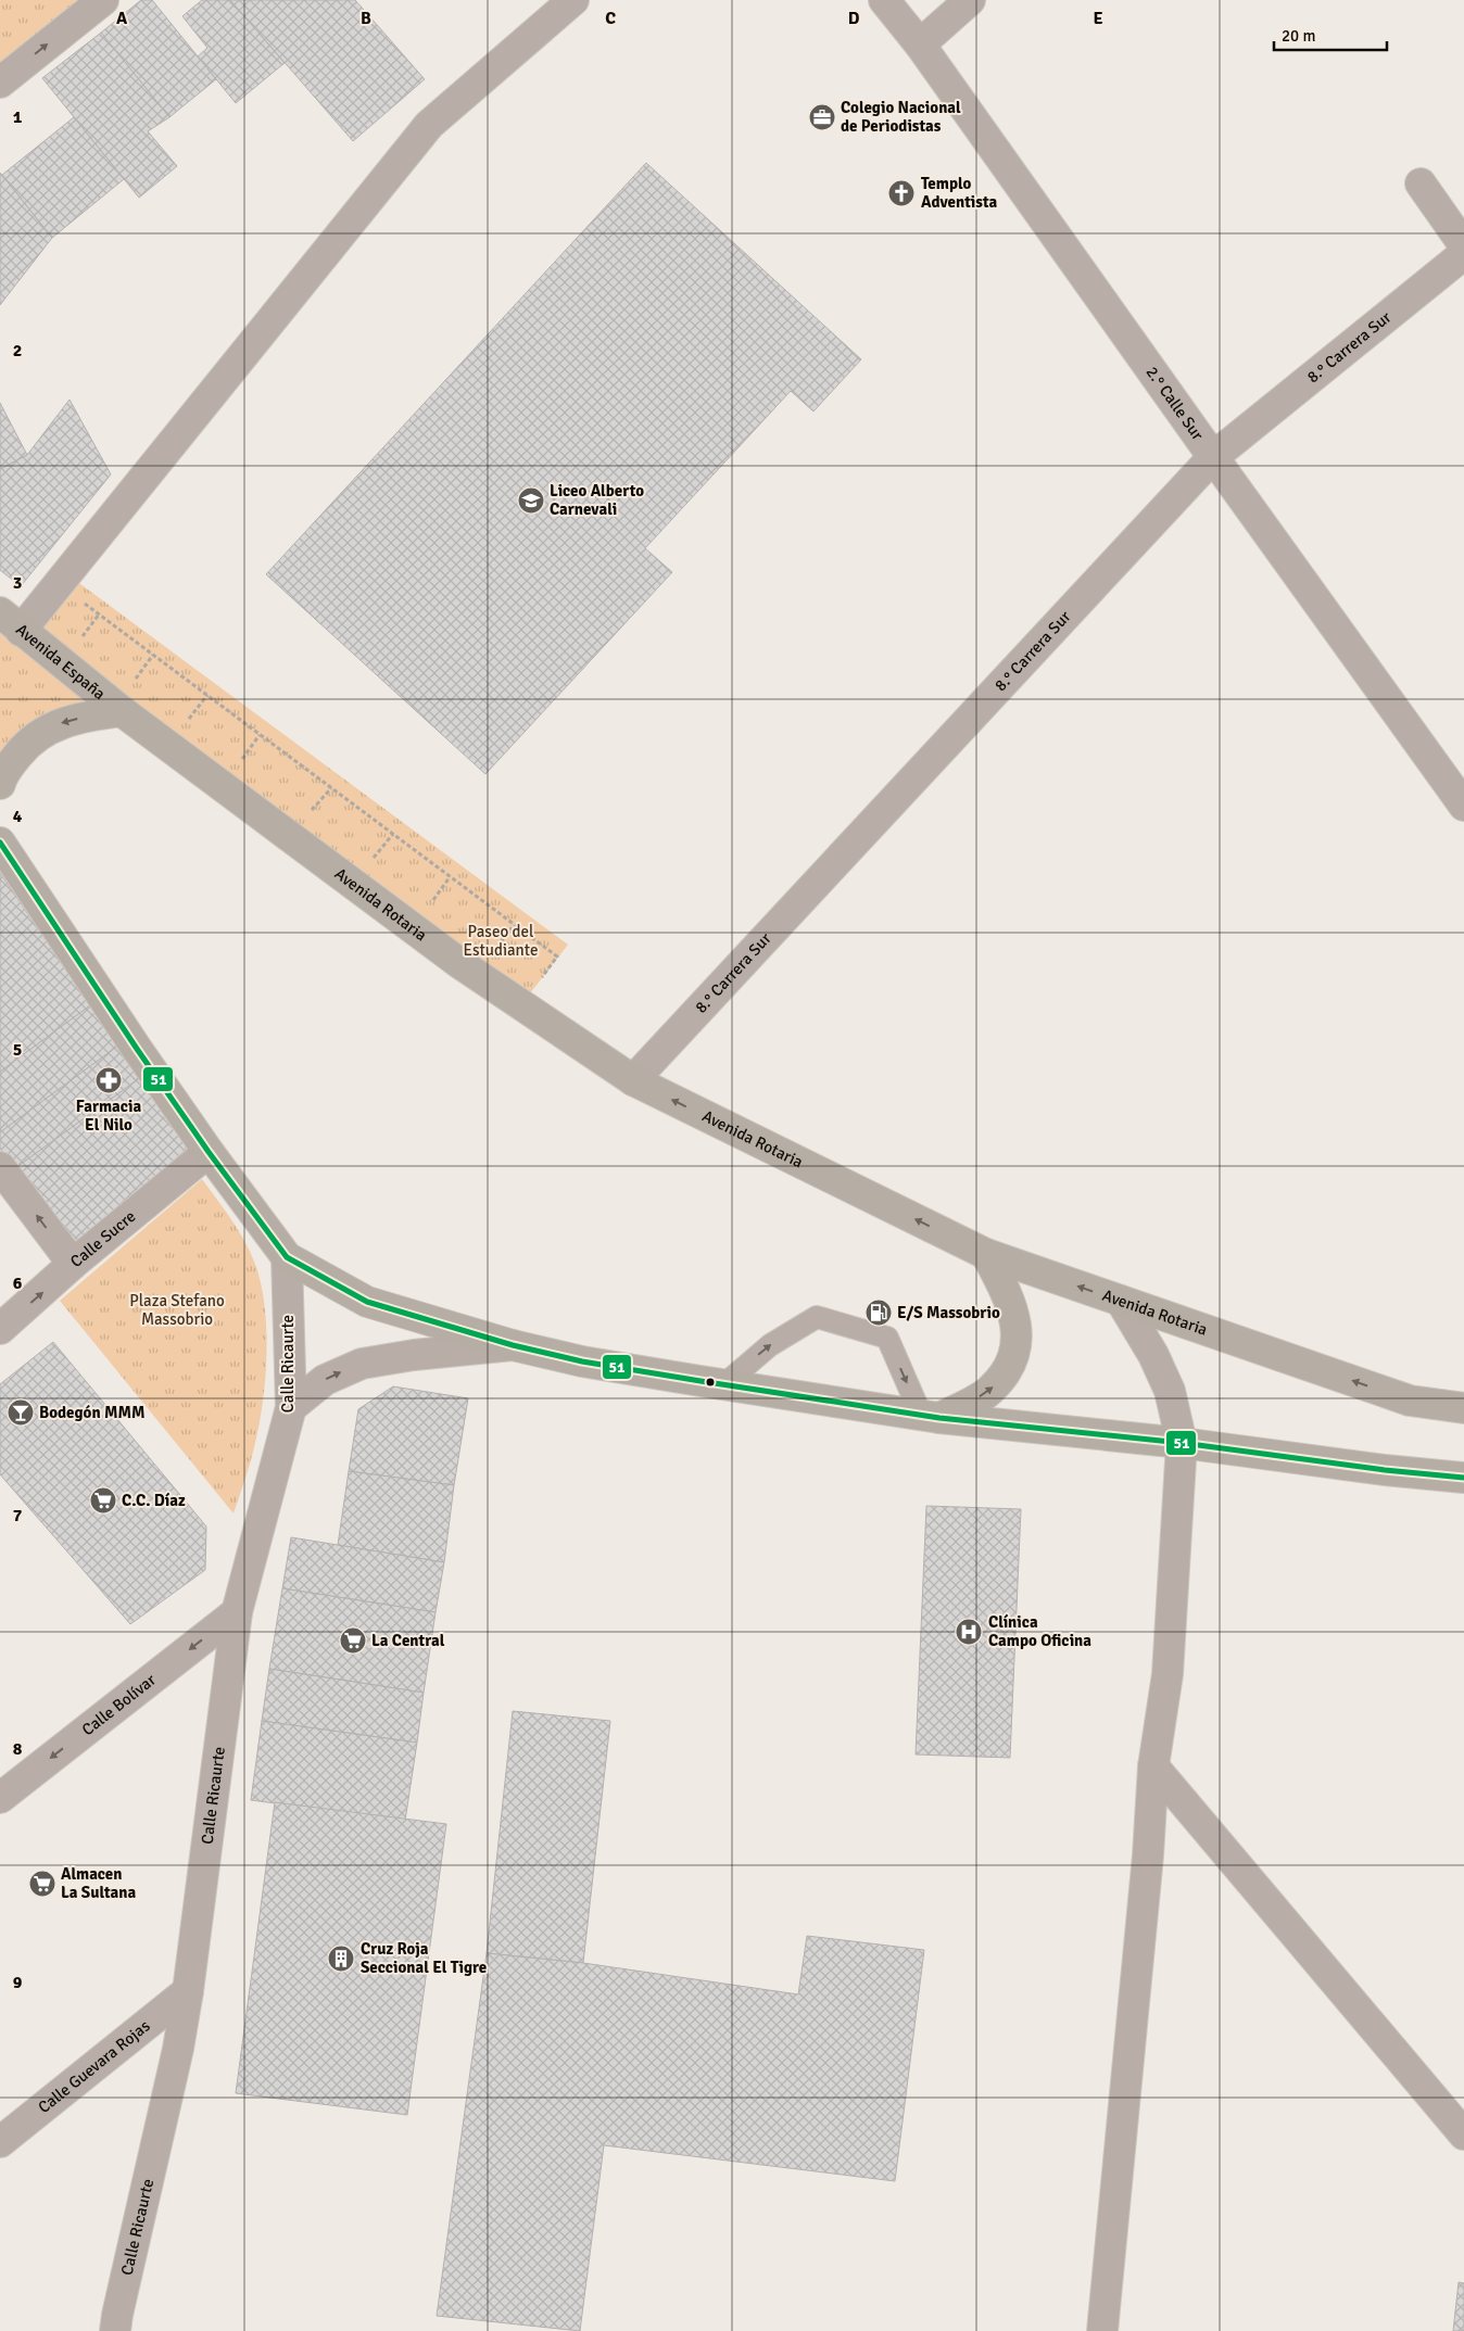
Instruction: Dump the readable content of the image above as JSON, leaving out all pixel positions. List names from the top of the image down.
{
  "streets": {
    "highway": ["Avenida España", "Avenida Rotaria"],
    "street": [
      "8.° Carrera Sur",
      "2.° Calle Sur",
      "Calle Sucre",
      "Calle Ricaurte",
      "Calle Bolívar",
      "Calle Guevara Rojas"
    ]
  },
  "crossings": [
    ["8.° Carrera Sur", "2.° Calle Sur"],
    ["8.° Carrera Sur", "Avenida Rotaria"],
    ["Avenida España", "Avenida Rotaria"],
    ["Calle Ricaurte", "Calle Bolívar"],
    ["Calle Ricaurte", "Calle Guevara Rojas"]
  ],
  "one_way": ["Calle Sucre", "Calle Bolívar"],
  "parks": ["Paseo del Estudiante", "Plaza Stefano Massobrio"],
  "places": {
    "office": ["Colegio Nacional de Periodistas"],
    "church": ["Templo Adventista"],
    "school or university": ["Liceo Alberto Carnevali"],
    "pharmacy": ["Farmacia El Nilo"],
    "fuel station": ["E/S Massobrio"],
    "bar": ["Bodegón MMM"],
    "supermarket": ["C.C. Díaz", "La Central", "Almacen La Sultana"],
    "hospital": ["Clínica Campo Oficina"],
    "building": ["Cruz Roja Seccional El Tigre"]
  },
  "lines": ["transit line 51"],
  "scale_bar": "20 m",
  "grid": {
    "columns": [
      "A",
      "B",
      "C",
      "D",
      "E"
    ],
    "rows": [
      "1",
      "2",
      "3",
      "4",
      "5",
      "6",
      "7",
      "8",
      "9"
    ]
  }
}
